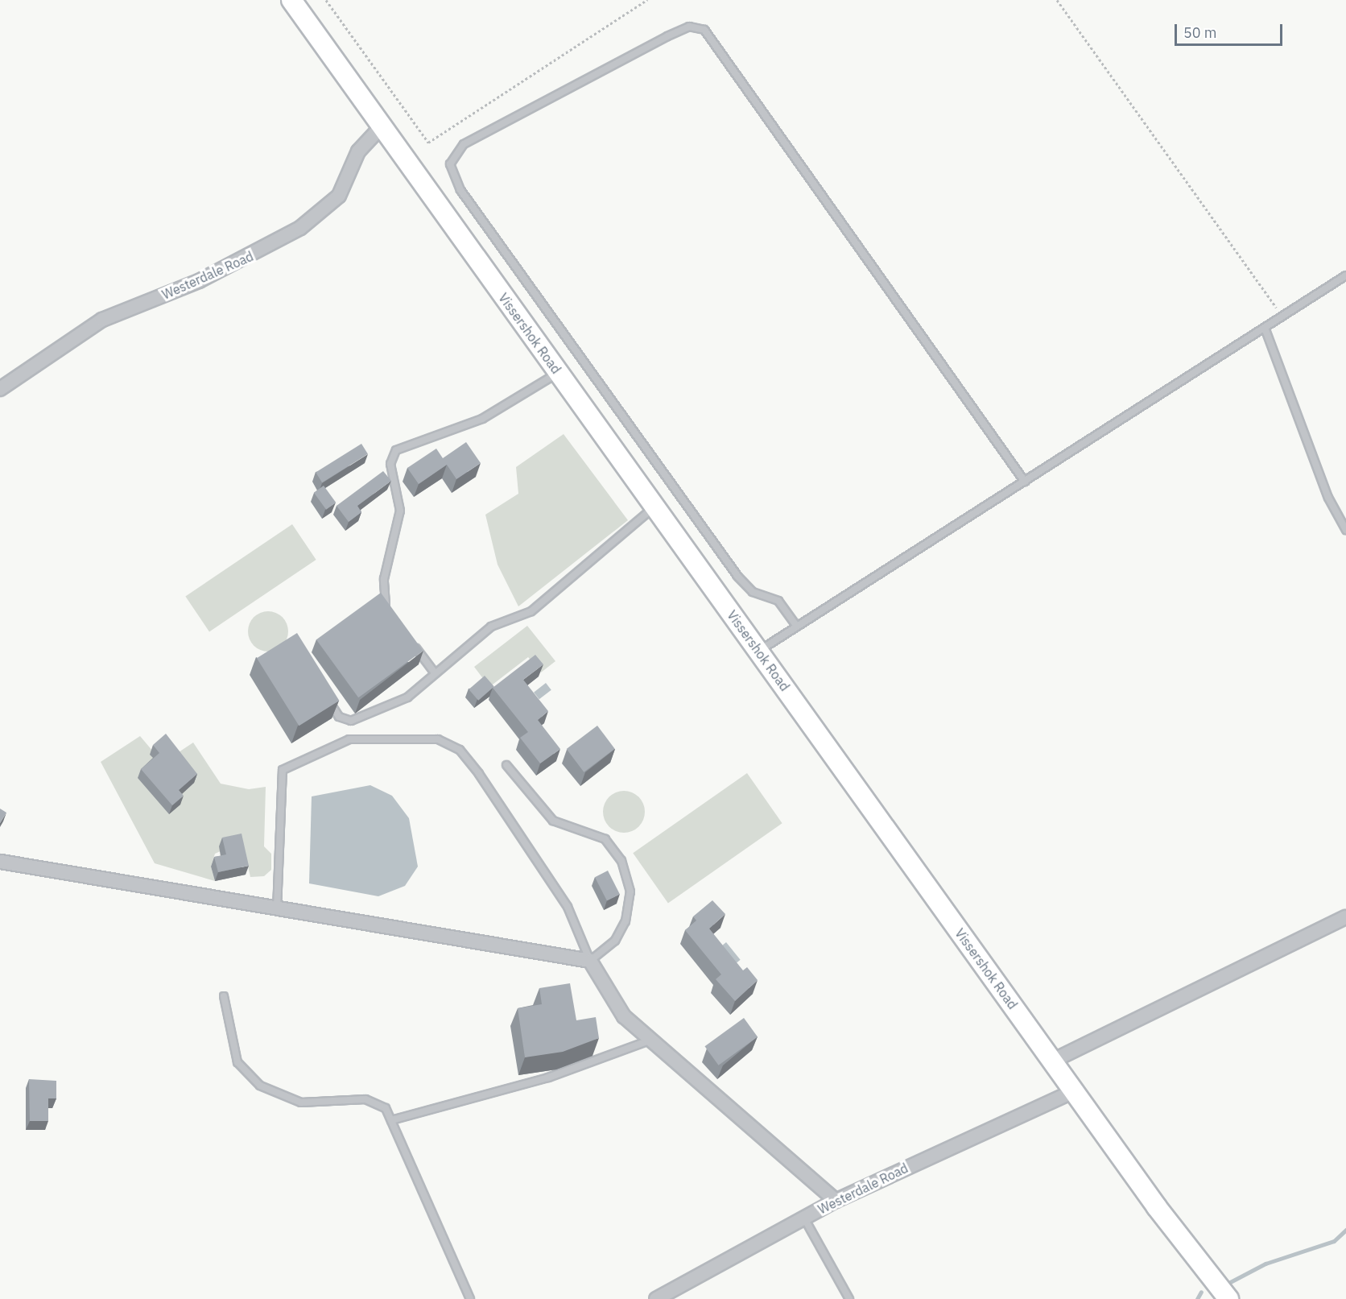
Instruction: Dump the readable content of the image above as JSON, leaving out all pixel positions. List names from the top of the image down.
{
  "streets": {
    "main road": ["Vissershok Road"],
    "street": ["Westerdale Road"]
  },
  "crossings": [
    ["Westerdale Road", "Vissershok Road"]
  ],
  "scale_bar": "50 m"
}
